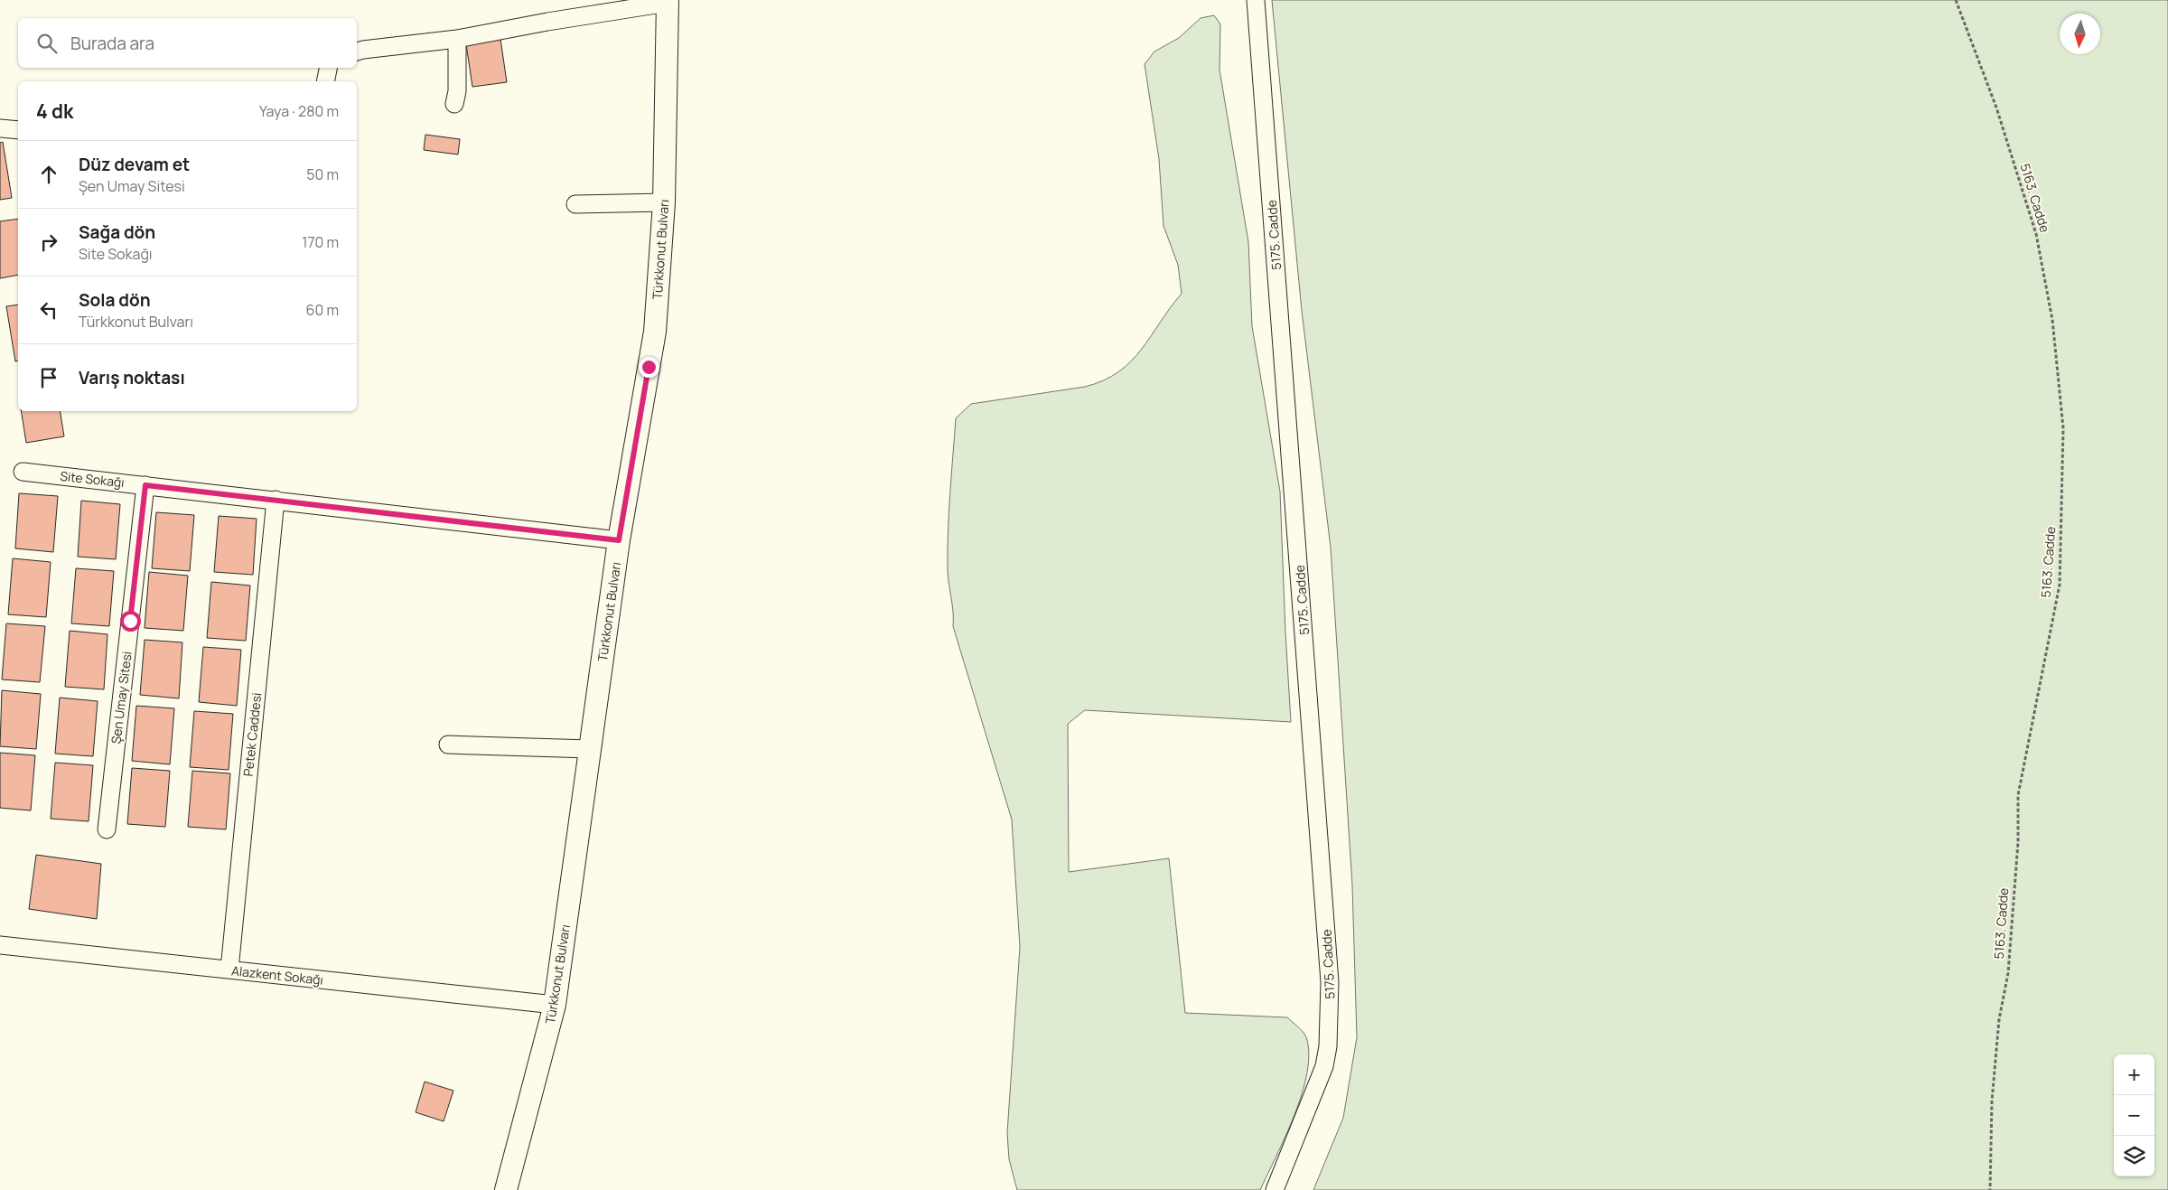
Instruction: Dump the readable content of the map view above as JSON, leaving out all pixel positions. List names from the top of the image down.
{
  "streets": {
    "street": [
      "5175. Cadde",
      "Türkkonut Bulvarı",
      "Site Sokağı",
      "Şen Umay Sitesi",
      "Petek Caddesi",
      "Alazkent Sokağı"
    ],
    "path": ["5163. Cadde"]
  },
  "crossings": [
    ["Türkkonut Bulvarı", "Site Sokağı"],
    ["Türkkonut Bulvarı", "Alazkent Sokağı"],
    ["Site Sokağı", "Şen Umay Sitesi"],
    ["Site Sokağı", "Petek Caddesi"],
    ["Petek Caddesi", "Alazkent Sokağı"]
  ],
  "north": "bottom",
  "page": {
    "search": "Burada ara",
    "heading": ["4 dk", "Yaya · 280 m"],
    "list": [
      ["Düz devam et", "Şen Umay Sitesi", "50 m"],
      ["Sağa dön", "Site Sokağı", "170 m"],
      ["Sola dön", "Türkkonut Bulvarı", "60 m"],
      "Varış noktası"
    ],
    "map_buttons": ["+", "−"]
  }
}
